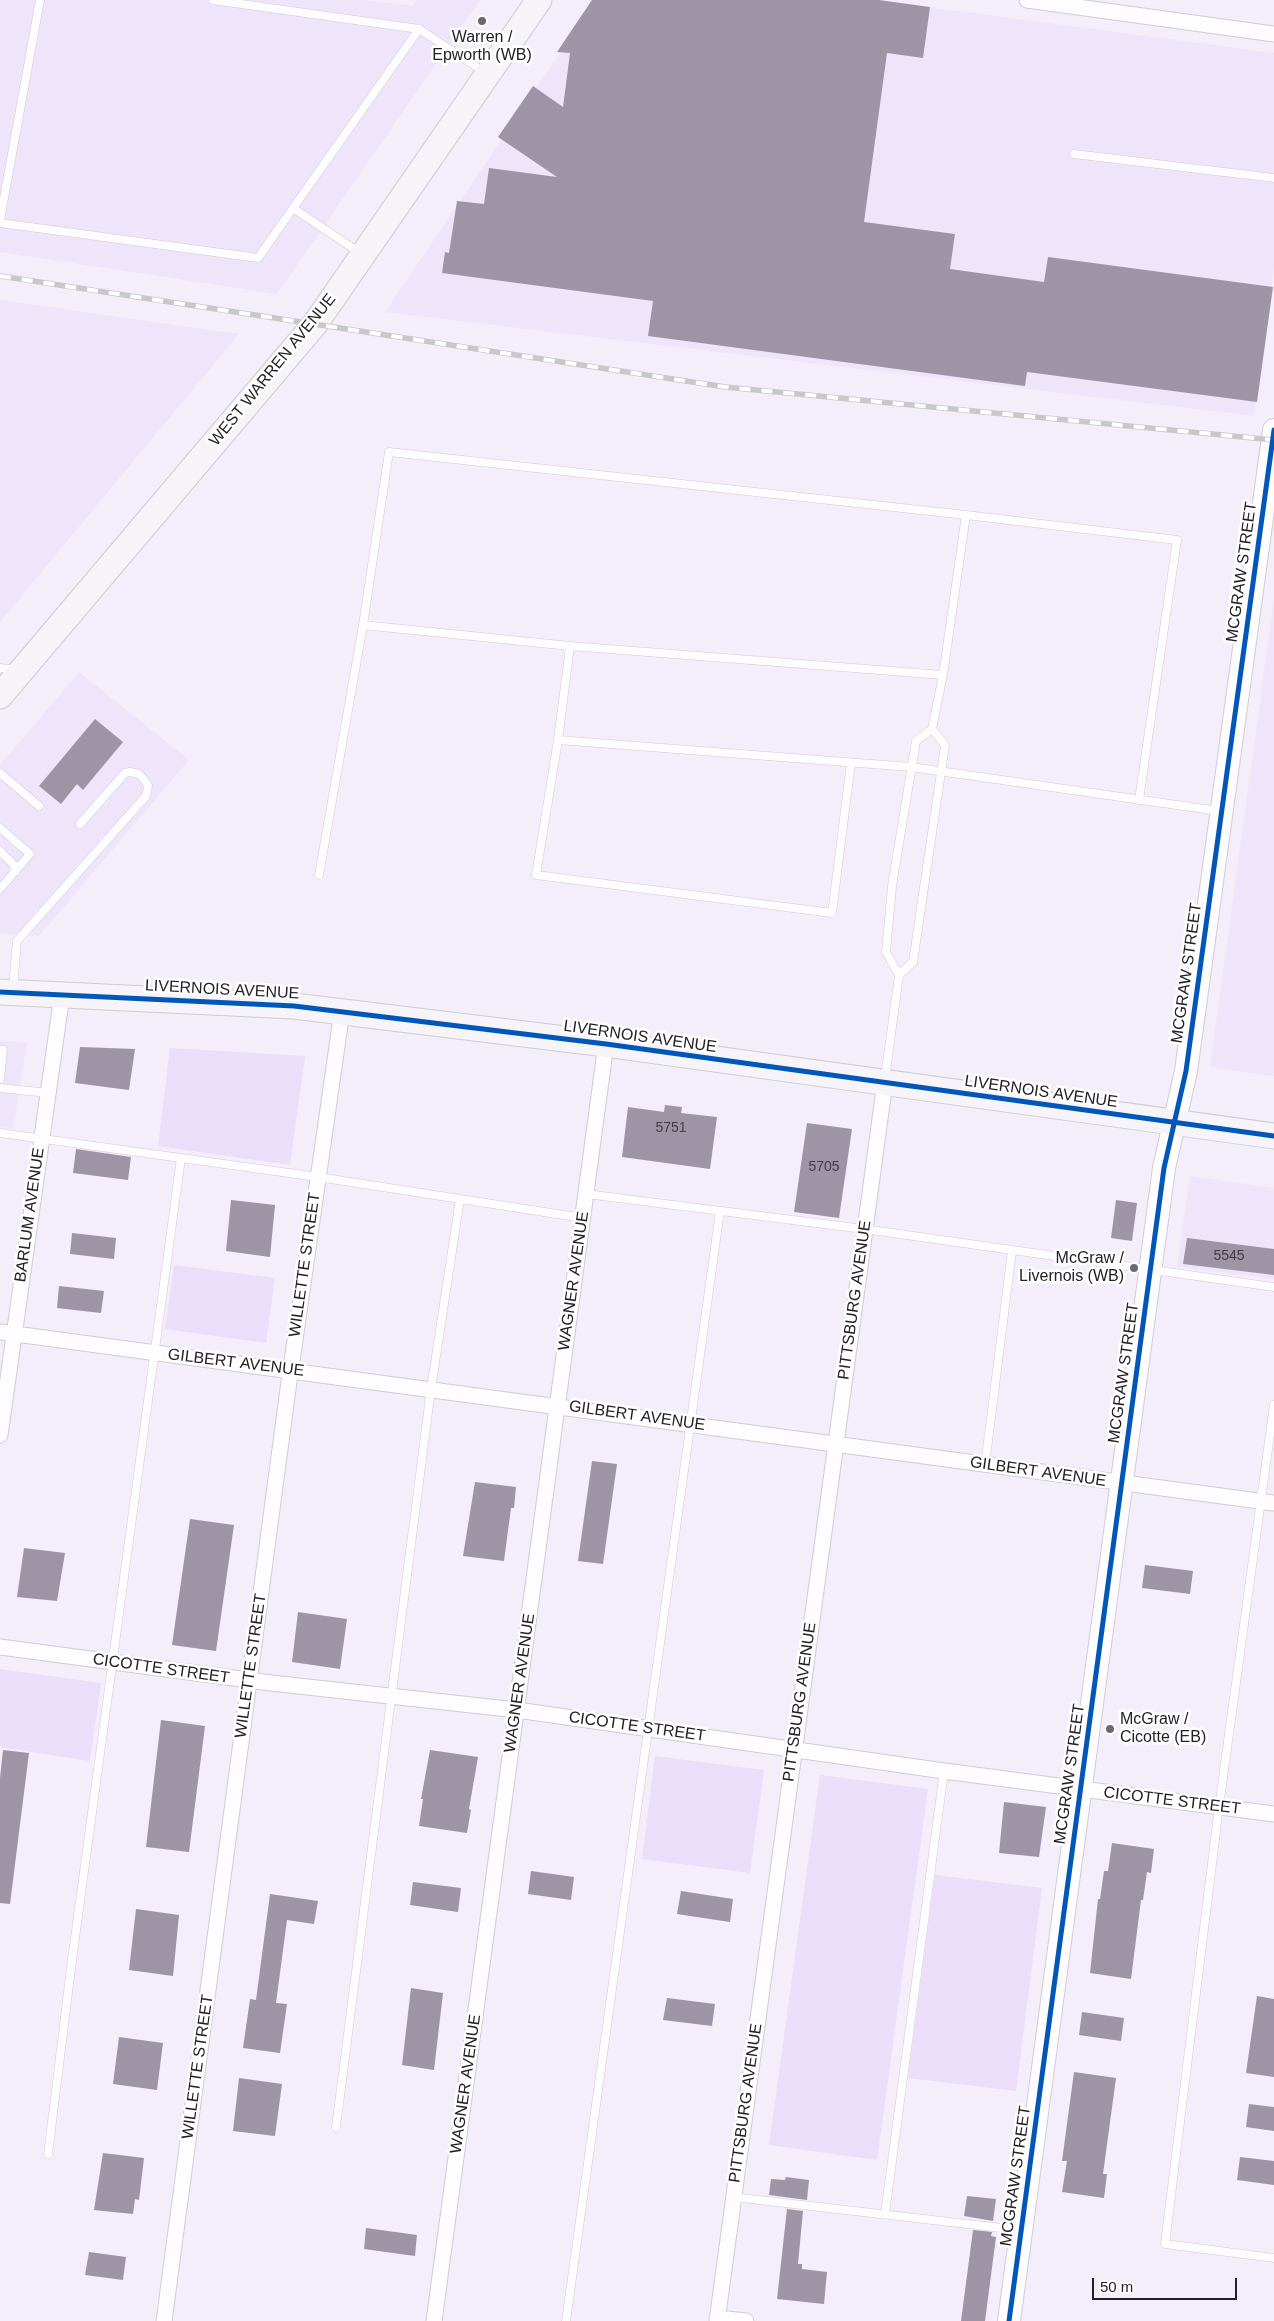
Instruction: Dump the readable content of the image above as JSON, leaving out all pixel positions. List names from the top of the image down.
{
  "streets": {
    "main road": ["WEST WARREN AVENUE", "LIVERNOIS AVENUE"],
    "street": [
      "MCGRAW STREET",
      "BARLUM AVENUE",
      "WILLETTE STREET",
      "WAGNER AVENUE",
      "PITTSBURG AVENUE",
      "GILBERT AVENUE",
      "CICOTTE STREET"
    ]
  },
  "crossings": [
    ["MCGRAW STREET", "LIVERNOIS AVENUE"],
    ["MCGRAW STREET", "GILBERT AVENUE"],
    ["MCGRAW STREET", "CICOTTE STREET"],
    ["LIVERNOIS AVENUE", "BARLUM AVENUE"],
    ["LIVERNOIS AVENUE", "WILLETTE STREET"],
    ["LIVERNOIS AVENUE", "WAGNER AVENUE"],
    ["LIVERNOIS AVENUE", "PITTSBURG AVENUE"],
    ["BARLUM AVENUE", "GILBERT AVENUE"],
    ["WILLETTE STREET", "GILBERT AVENUE"],
    ["WILLETTE STREET", "CICOTTE STREET"],
    ["WAGNER AVENUE", "GILBERT AVENUE"],
    ["WAGNER AVENUE", "CICOTTE STREET"],
    ["PITTSBURG AVENUE", "GILBERT AVENUE"],
    ["PITTSBURG AVENUE", "CICOTTE STREET"]
  ],
  "places": ["Warren / Epworth (WB)", "McGraw / Livernois (WB)", "McGraw / Cicotte (EB)"],
  "house_numbers": ["5751", "5705", "5545"],
  "scale_bar": "50 m"
}
